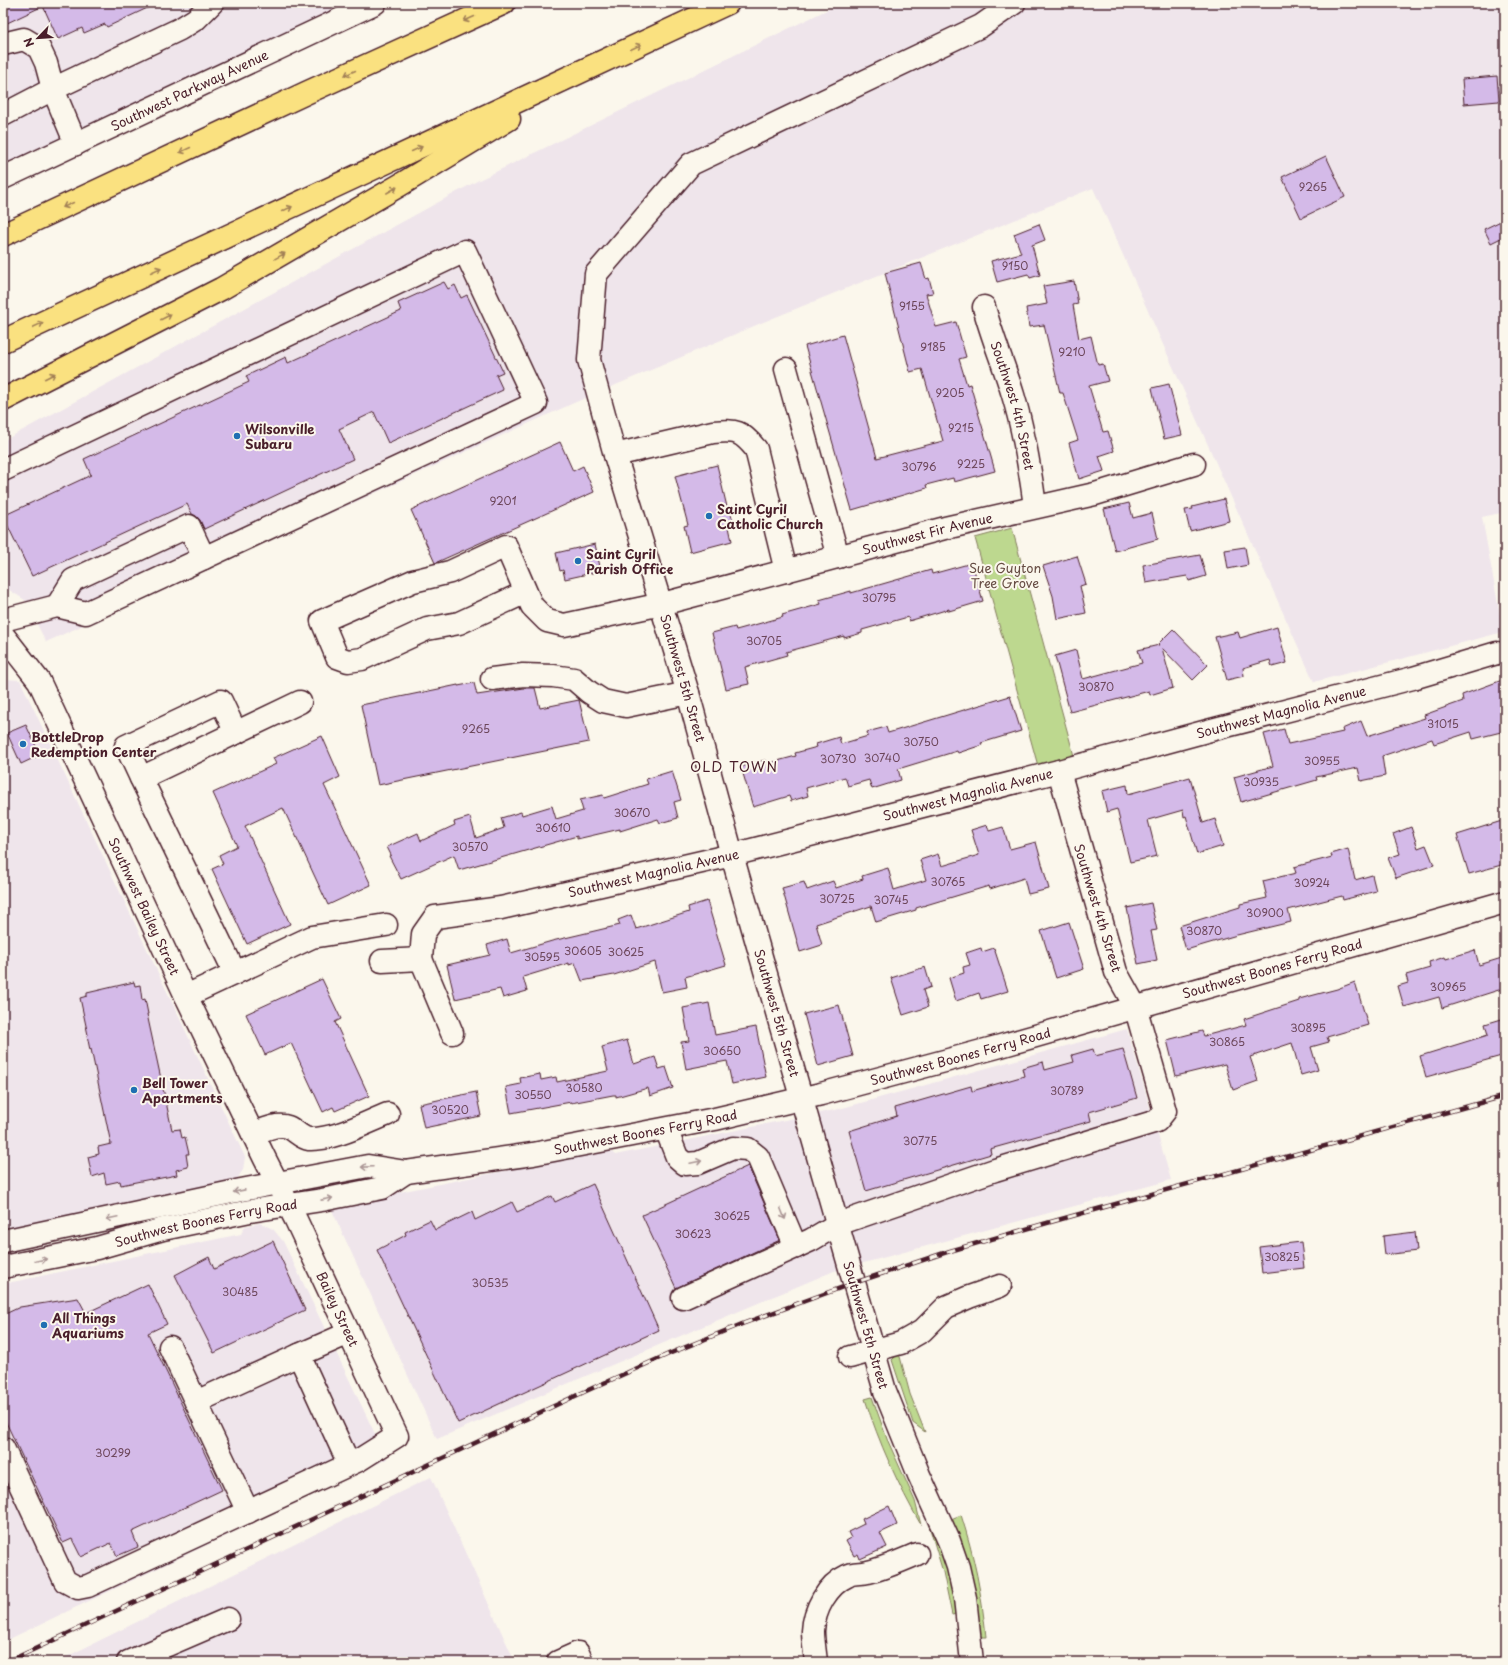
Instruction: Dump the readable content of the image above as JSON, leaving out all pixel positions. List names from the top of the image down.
{
  "streets": {
    "street": [
      "Southwest Parkway Avenue",
      "Southwest 4th Street",
      "Southwest Fir Avenue",
      "Southwest 5th Street",
      "Southwest Magnolia Avenue",
      "Southwest Bailey Street",
      "Southwest Boones Ferry Road",
      "Bailey Street"
    ]
  },
  "crossings": [
    ["Southwest 4th Street", "Southwest Fir Avenue"],
    ["Southwest 4th Street", "Southwest 5th Street"],
    ["Southwest 4th Street", "Southwest Magnolia Avenue"],
    ["Southwest 4th Street", "Southwest Boones Ferry Road"],
    ["Southwest Fir Avenue", "Southwest 5th Street"],
    ["Southwest 5th Street", "Southwest Magnolia Avenue"],
    ["Southwest 5th Street", "Southwest Boones Ferry Road"],
    ["Southwest Bailey Street", "Southwest Boones Ferry Road"],
    ["Southwest Bailey Street", "Bailey Street"],
    ["Southwest Boones Ferry Road", "Bailey Street"]
  ],
  "districts": ["OLD TOWN"],
  "parks": ["Sue Guyton Tree Grove"],
  "places": [
    "Wilsonville Subaru",
    "Saint Cyril Catholic Church",
    "Saint Cyril Parish Office",
    "BottleDrop Redemption Center",
    "Bell Tower Apartments",
    "All Things Aquariums"
  ],
  "house_numbers": [
    "9265",
    "9150",
    "9155",
    "9185",
    "9210",
    "9205",
    "9215",
    "9225",
    "30796",
    "9201",
    "30795",
    "30705",
    "30870",
    "31015",
    "9265",
    "30750",
    "30740",
    "30730",
    "30955",
    "30935",
    "30670",
    "30610",
    "30570",
    "30765",
    "30924",
    "30725",
    "30745",
    "30900",
    "30870",
    "30605",
    "30625",
    "30595",
    "30965",
    "30895",
    "30865",
    "30650",
    "30580",
    "30789",
    "30550",
    "30520",
    "30775",
    "30625",
    "30623",
    "30825",
    "30535",
    "30485",
    "30299"
  ],
  "north": "bottom left"
}
